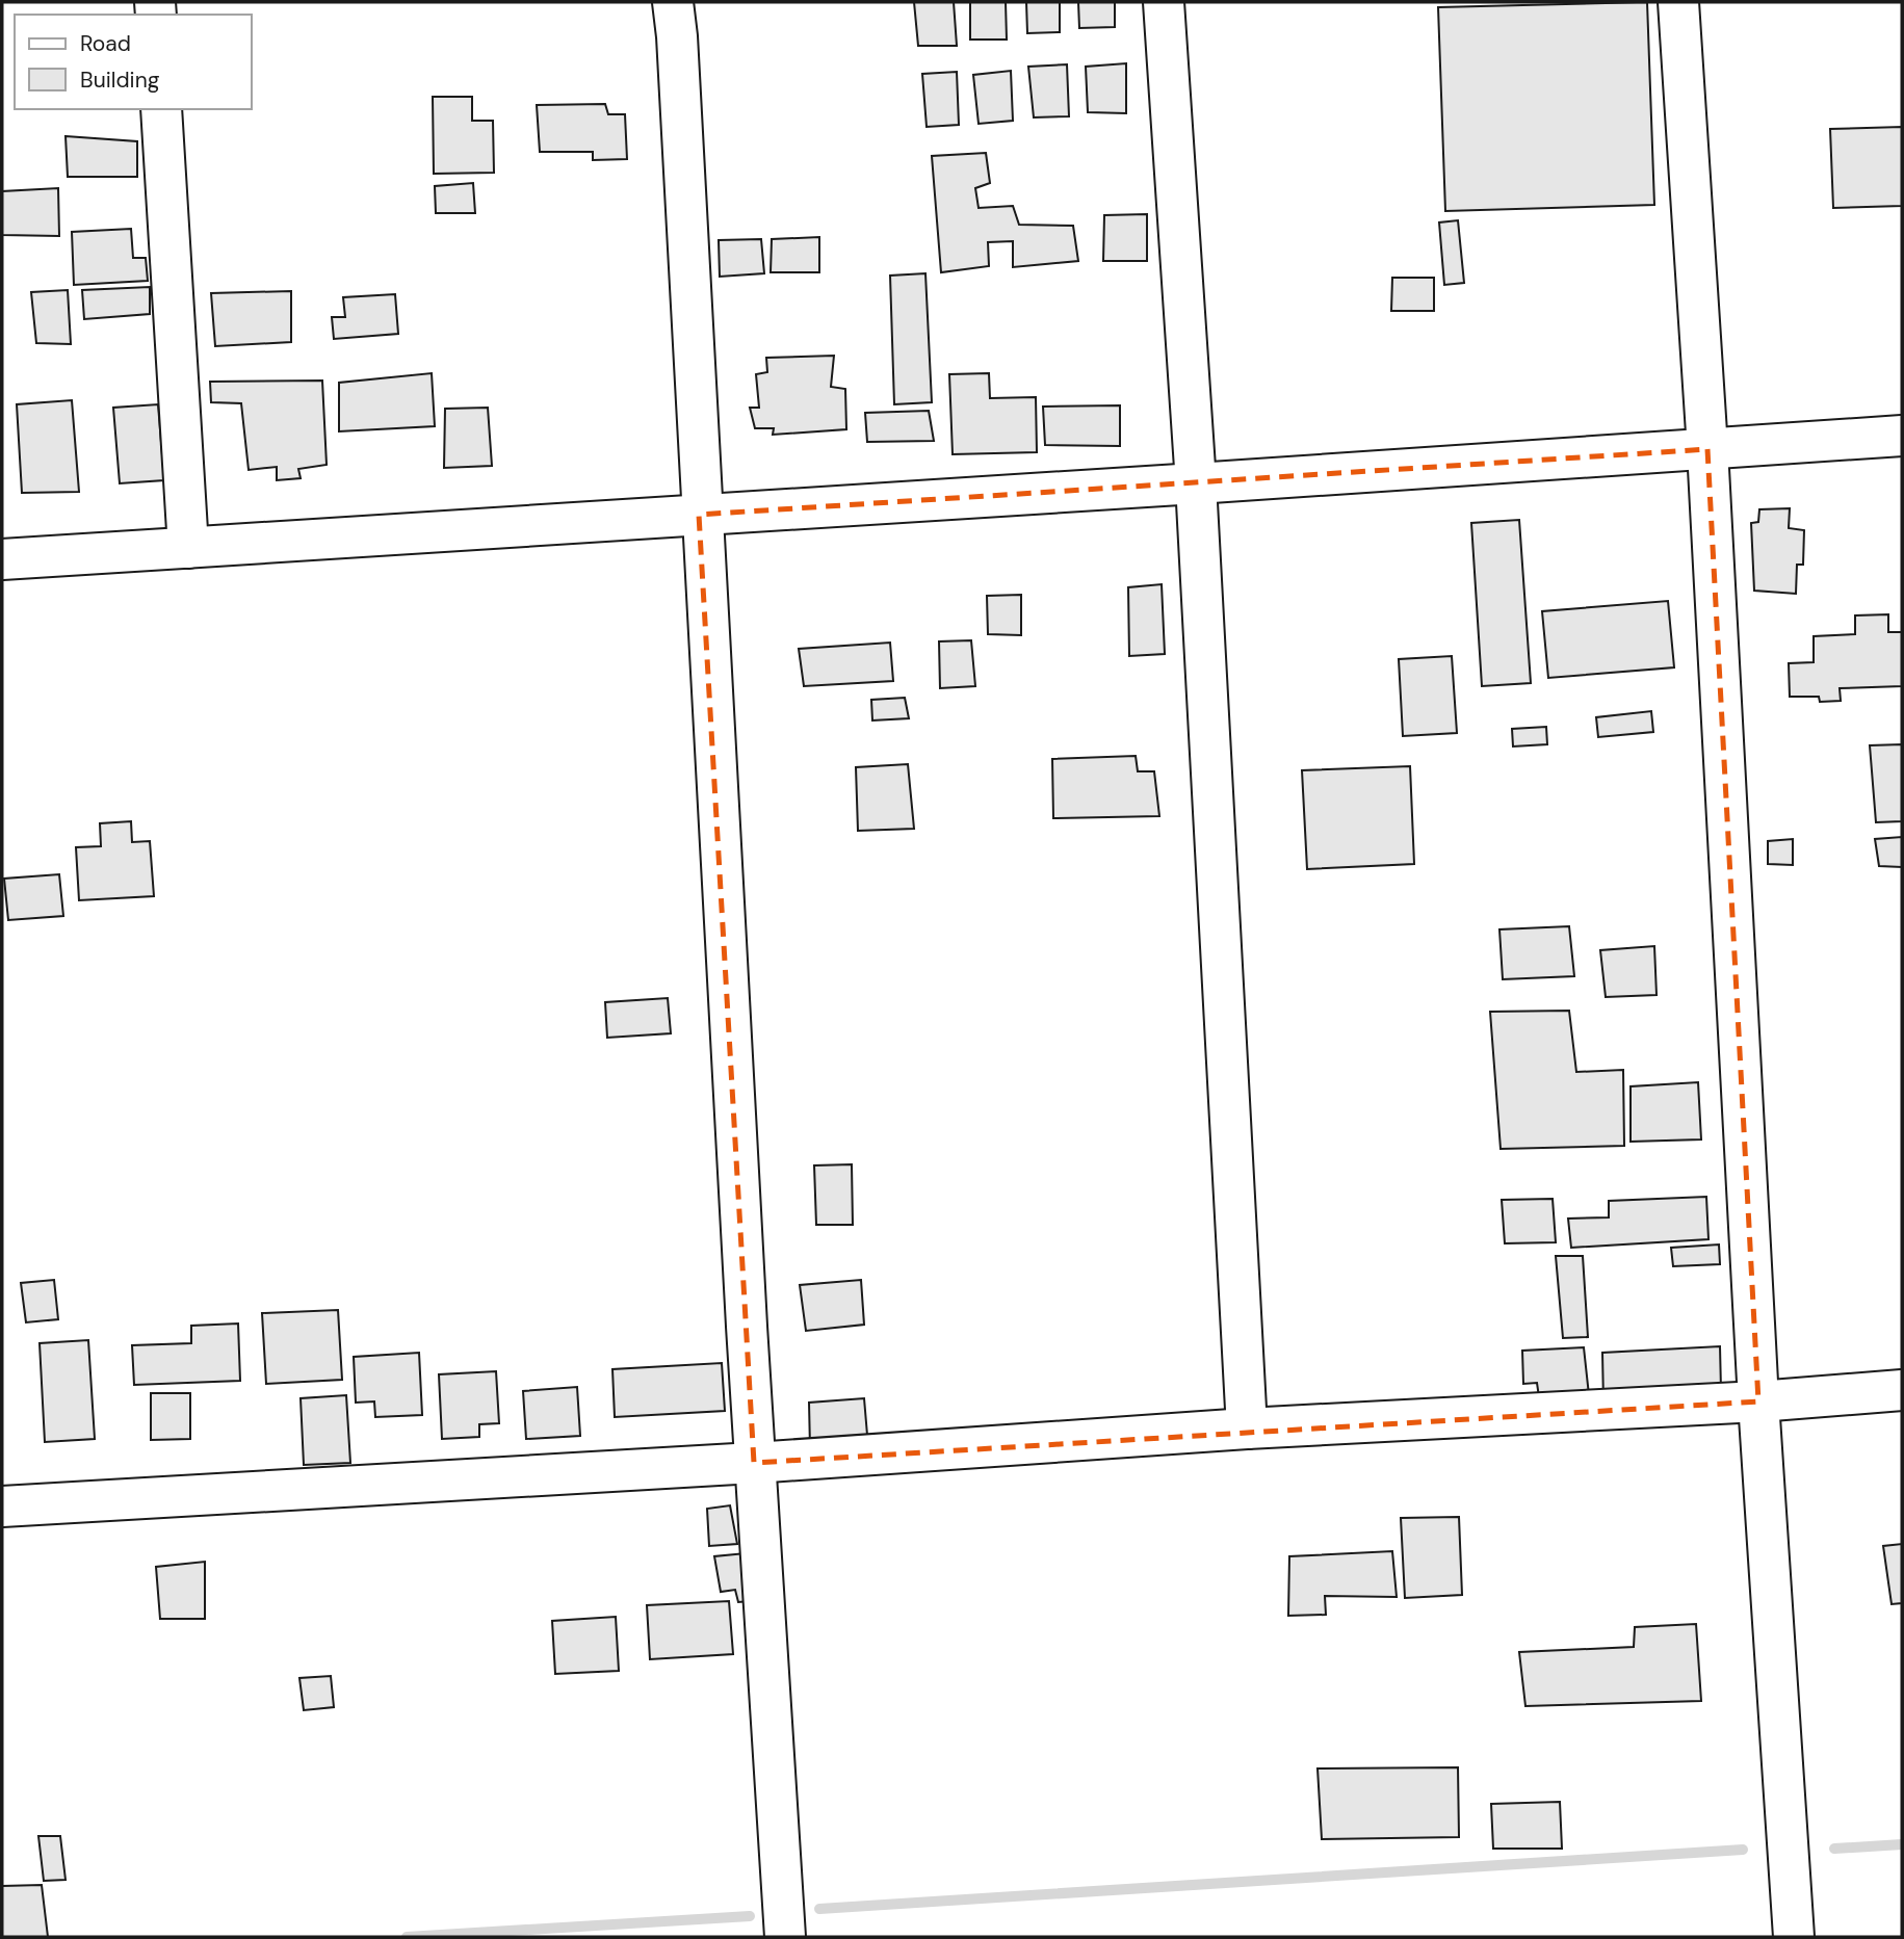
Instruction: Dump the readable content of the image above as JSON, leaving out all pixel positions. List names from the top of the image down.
{
  "legend": ["Road", "Building"]
}
